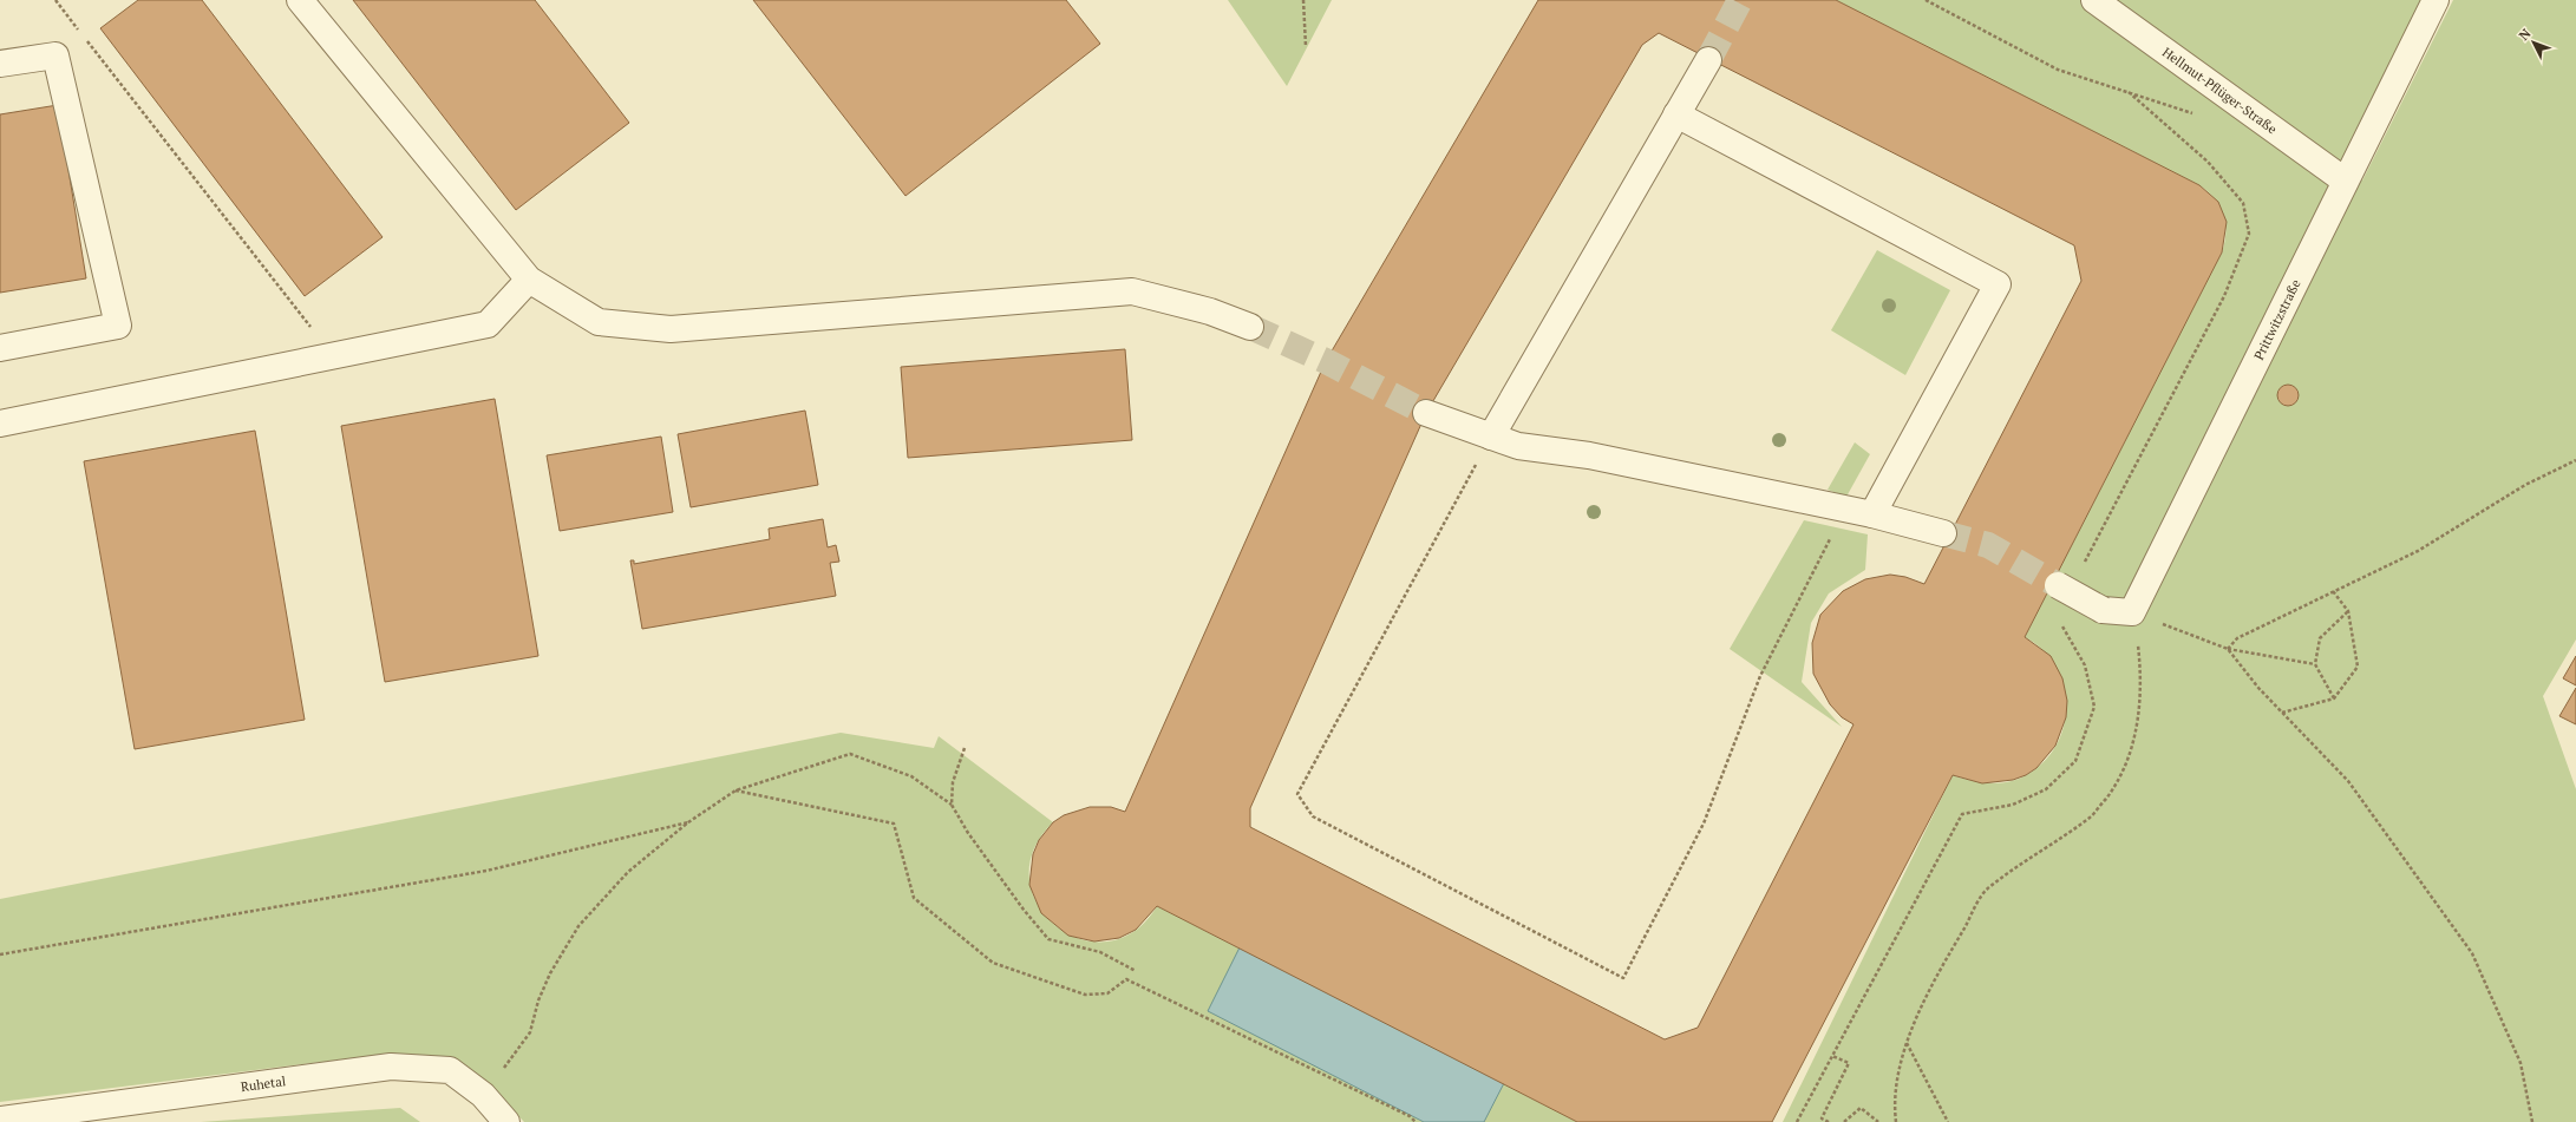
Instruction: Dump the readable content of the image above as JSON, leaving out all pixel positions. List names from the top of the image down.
{
  "streets": {
    "street": ["Hellmut-Pflüger-Straße", "Prittwitzstraße", "Ruhetal"]
  },
  "crossings": [
    ["Hellmut-Pflüger-Straße", "Prittwitzstraße"]
  ],
  "north": "top left"
}
